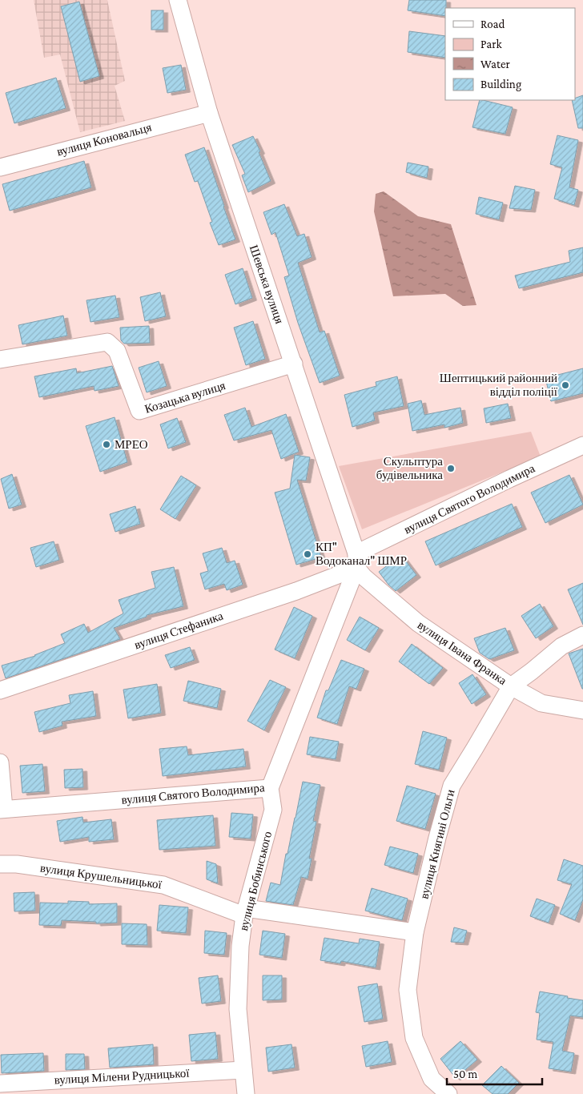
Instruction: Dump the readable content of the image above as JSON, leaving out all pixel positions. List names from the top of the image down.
{
  "streets": {
    "street": [
      "вулиця Коновальця",
      "Шевська вулиця",
      "Козацька вулиця",
      "вулиця Святого Володимира",
      "вулиця Стефаника",
      "вулиця Івана Франка",
      "вулиця Княгині Ольги",
      "вулиця Крушельницької",
      "вулиця Бобинського",
      "вулиця Мілени Рудницької"
    ]
  },
  "crossings": [
    ["вулиця Коновальця", "Шевська вулиця"],
    ["Шевська вулиця", "Козацька вулиця"],
    ["Шевська вулиця", "вулиця Святого Володимира"],
    ["Шевська вулиця", "вулиця Стефаника"],
    ["Шевська вулиця", "вулиця Івана Франка"],
    ["вулиця Святого Володимира", "вулиця Стефаника"],
    ["вулиця Святого Володимира", "вулиця Івана Франка"],
    ["вулиця Святого Володимира", "вулиця Бобинського"],
    ["вулиця Стефаника", "вулиця Івана Франка"],
    ["вулиця Івана Франка", "вулиця Княгині Ольги"],
    ["вулиця Княгині Ольги", "вулиця Крушельницької"],
    ["вулиця Крушельницької", "вулиця Бобинського"],
    ["вулиця Бобинського", "вулиця Мілени Рудницької"]
  ],
  "places": [
    "Шептицький районний відділ поліції",
    "МРЕО",
    "Скульптура будівельника",
    "КП\" Водоканал\" ШМР"
  ],
  "legend": [
    "Road",
    "Park",
    "Water",
    "Building"
  ],
  "scale_bar": "50 m"
}
